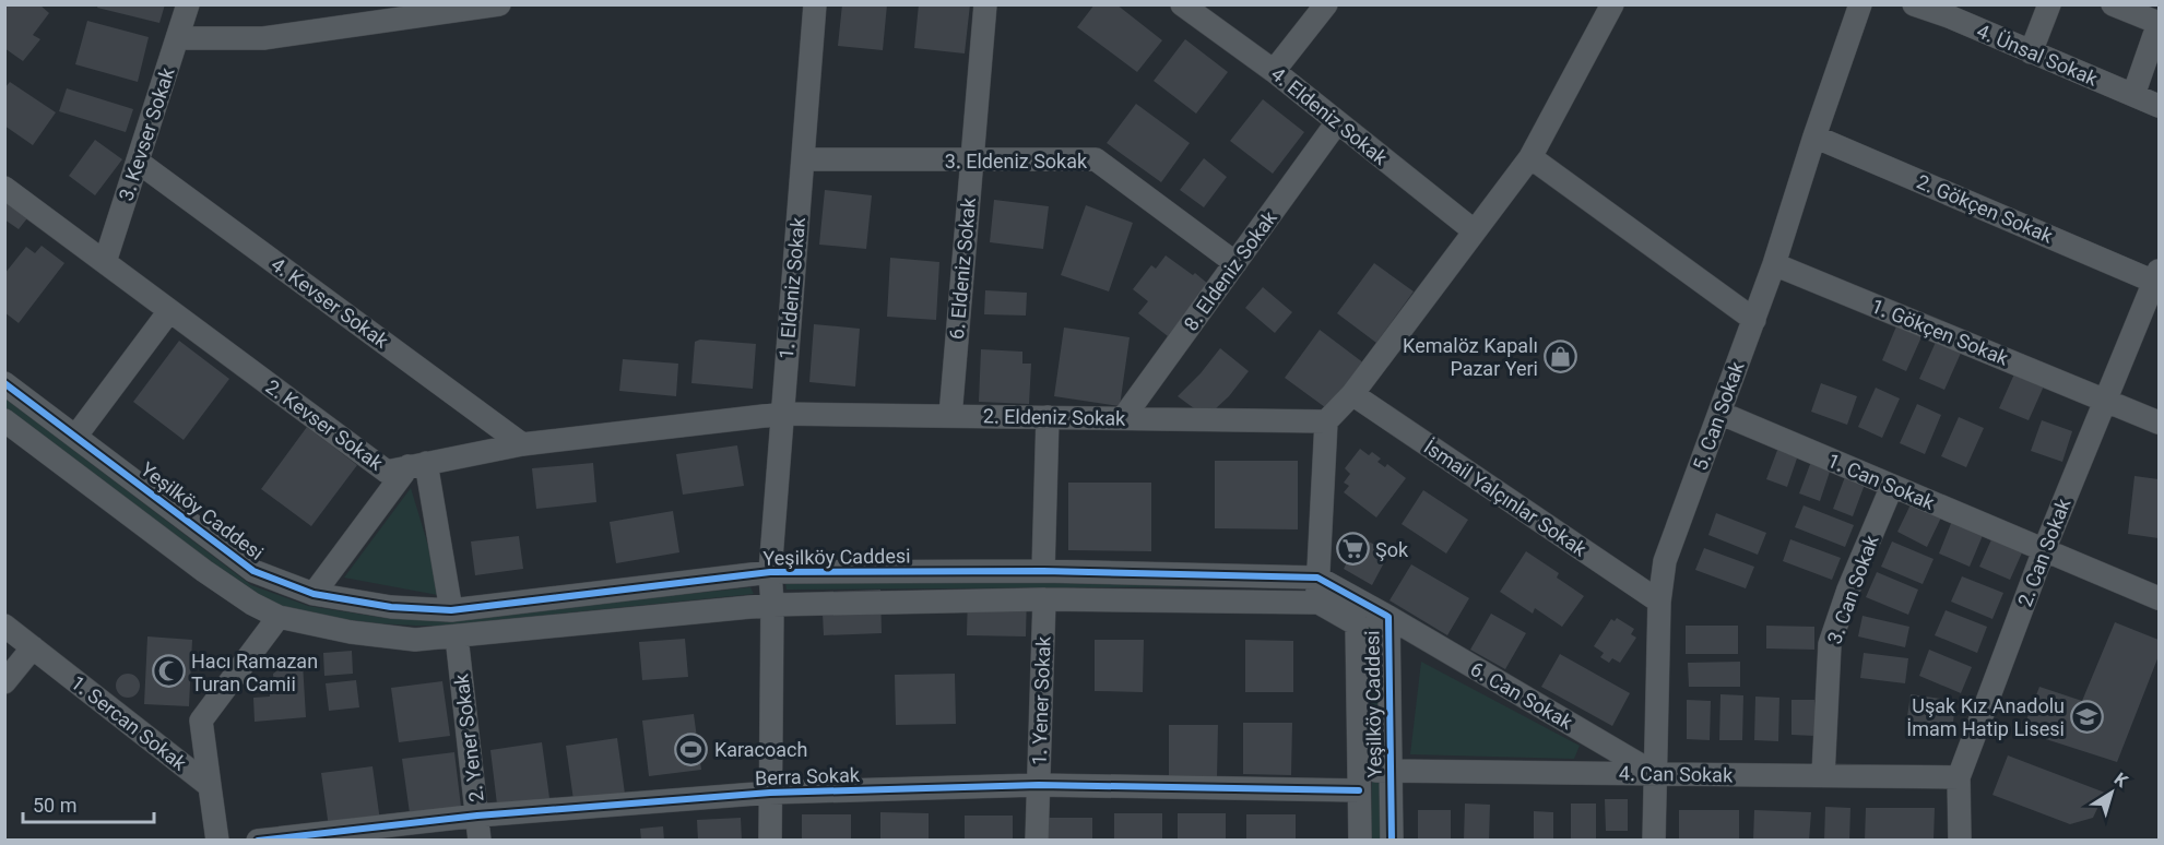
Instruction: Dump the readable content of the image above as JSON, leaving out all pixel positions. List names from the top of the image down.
{
  "streets": {
    "street": [
      "4. Ünsal Sokak",
      "4. Eldeniz Sokak",
      "3. Kevser Sokak",
      "3. Eldeniz Sokak",
      "2. Gökçen Sokak",
      "6. Eldeniz Sokak",
      "8. Eldeniz Sokak",
      "1. Eldeniz Sokak",
      "4. Kevser Sokak",
      "1. Gökçen Sokak",
      "5. Can Sokak",
      "2. Eldeniz Sokak",
      "2. Kevser Sokak",
      "1. Can Sokak",
      "İsmail Yalçınlar Sokak",
      "Yeşilköy Caddesi",
      "2. Can Sokak",
      "3. Can Sokak",
      "6. Can Sokak",
      "1. Yener Sokak",
      "1. Sercan Sokak",
      "2. Yener Sokak",
      "4. Can Sokak",
      "Berra Sokak"
    ]
  },
  "crossings": [
    ["4. Eldeniz Sokak", "8. Eldeniz Sokak"],
    ["3. Kevser Sokak", "4. Kevser Sokak"],
    ["3. Kevser Sokak", "2. Kevser Sokak"],
    ["3. Eldeniz Sokak", "6. Eldeniz Sokak"],
    ["3. Eldeniz Sokak", "8. Eldeniz Sokak"],
    ["3. Eldeniz Sokak", "1. Eldeniz Sokak"],
    ["2. Gökçen Sokak", "5. Can Sokak"],
    ["2. Gökçen Sokak", "2. Can Sokak"],
    ["6. Eldeniz Sokak", "2. Eldeniz Sokak"],
    ["8. Eldeniz Sokak", "2. Eldeniz Sokak"],
    ["1. Eldeniz Sokak", "2. Eldeniz Sokak"],
    ["1. Eldeniz Sokak", "2. Kevser Sokak"],
    ["1. Eldeniz Sokak", "Yeşilköy Caddesi"],
    ["1. Eldeniz Sokak", "Berra Sokak"],
    ["4. Kevser Sokak", "2. Kevser Sokak"],
    ["1. Gökçen Sokak", "5. Can Sokak"],
    ["1. Gökçen Sokak", "2. Can Sokak"],
    ["5. Can Sokak", "1. Can Sokak"],
    ["5. Can Sokak", "İsmail Yalçınlar Sokak"],
    ["5. Can Sokak", "6. Can Sokak"],
    ["5. Can Sokak", "4. Can Sokak"],
    ["2. Eldeniz Sokak", "2. Kevser Sokak"],
    ["1. Can Sokak", "2. Can Sokak"],
    ["1. Can Sokak", "3. Can Sokak"],
    ["Yeşilköy Caddesi", "6. Can Sokak"],
    ["Yeşilköy Caddesi", "1. Yener Sokak"],
    ["Yeşilköy Caddesi", "2. Yener Sokak"],
    ["Yeşilköy Caddesi", "4. Can Sokak"],
    ["Yeşilköy Caddesi", "Berra Sokak"],
    ["2. Can Sokak", "4. Can Sokak"],
    ["3. Can Sokak", "4. Can Sokak"],
    ["6. Can Sokak", "4. Can Sokak"],
    ["1. Yener Sokak", "Berra Sokak"],
    ["2. Yener Sokak", "Berra Sokak"],
    ["4. Can Sokak", "Berra Sokak"]
  ],
  "places": {
    "shop": ["Kemalöz Kapalı Pazar Yeri"],
    "supermarket": ["Şok"],
    "mosque": ["Hacı Ramazan Turan Camii"],
    "school or university": ["Uşak Kız Anadolu İmam Hatip Lisesi"],
    "sports": ["Karacoach"]
  },
  "scale_bar": "50 m",
  "north": "top right"
}
